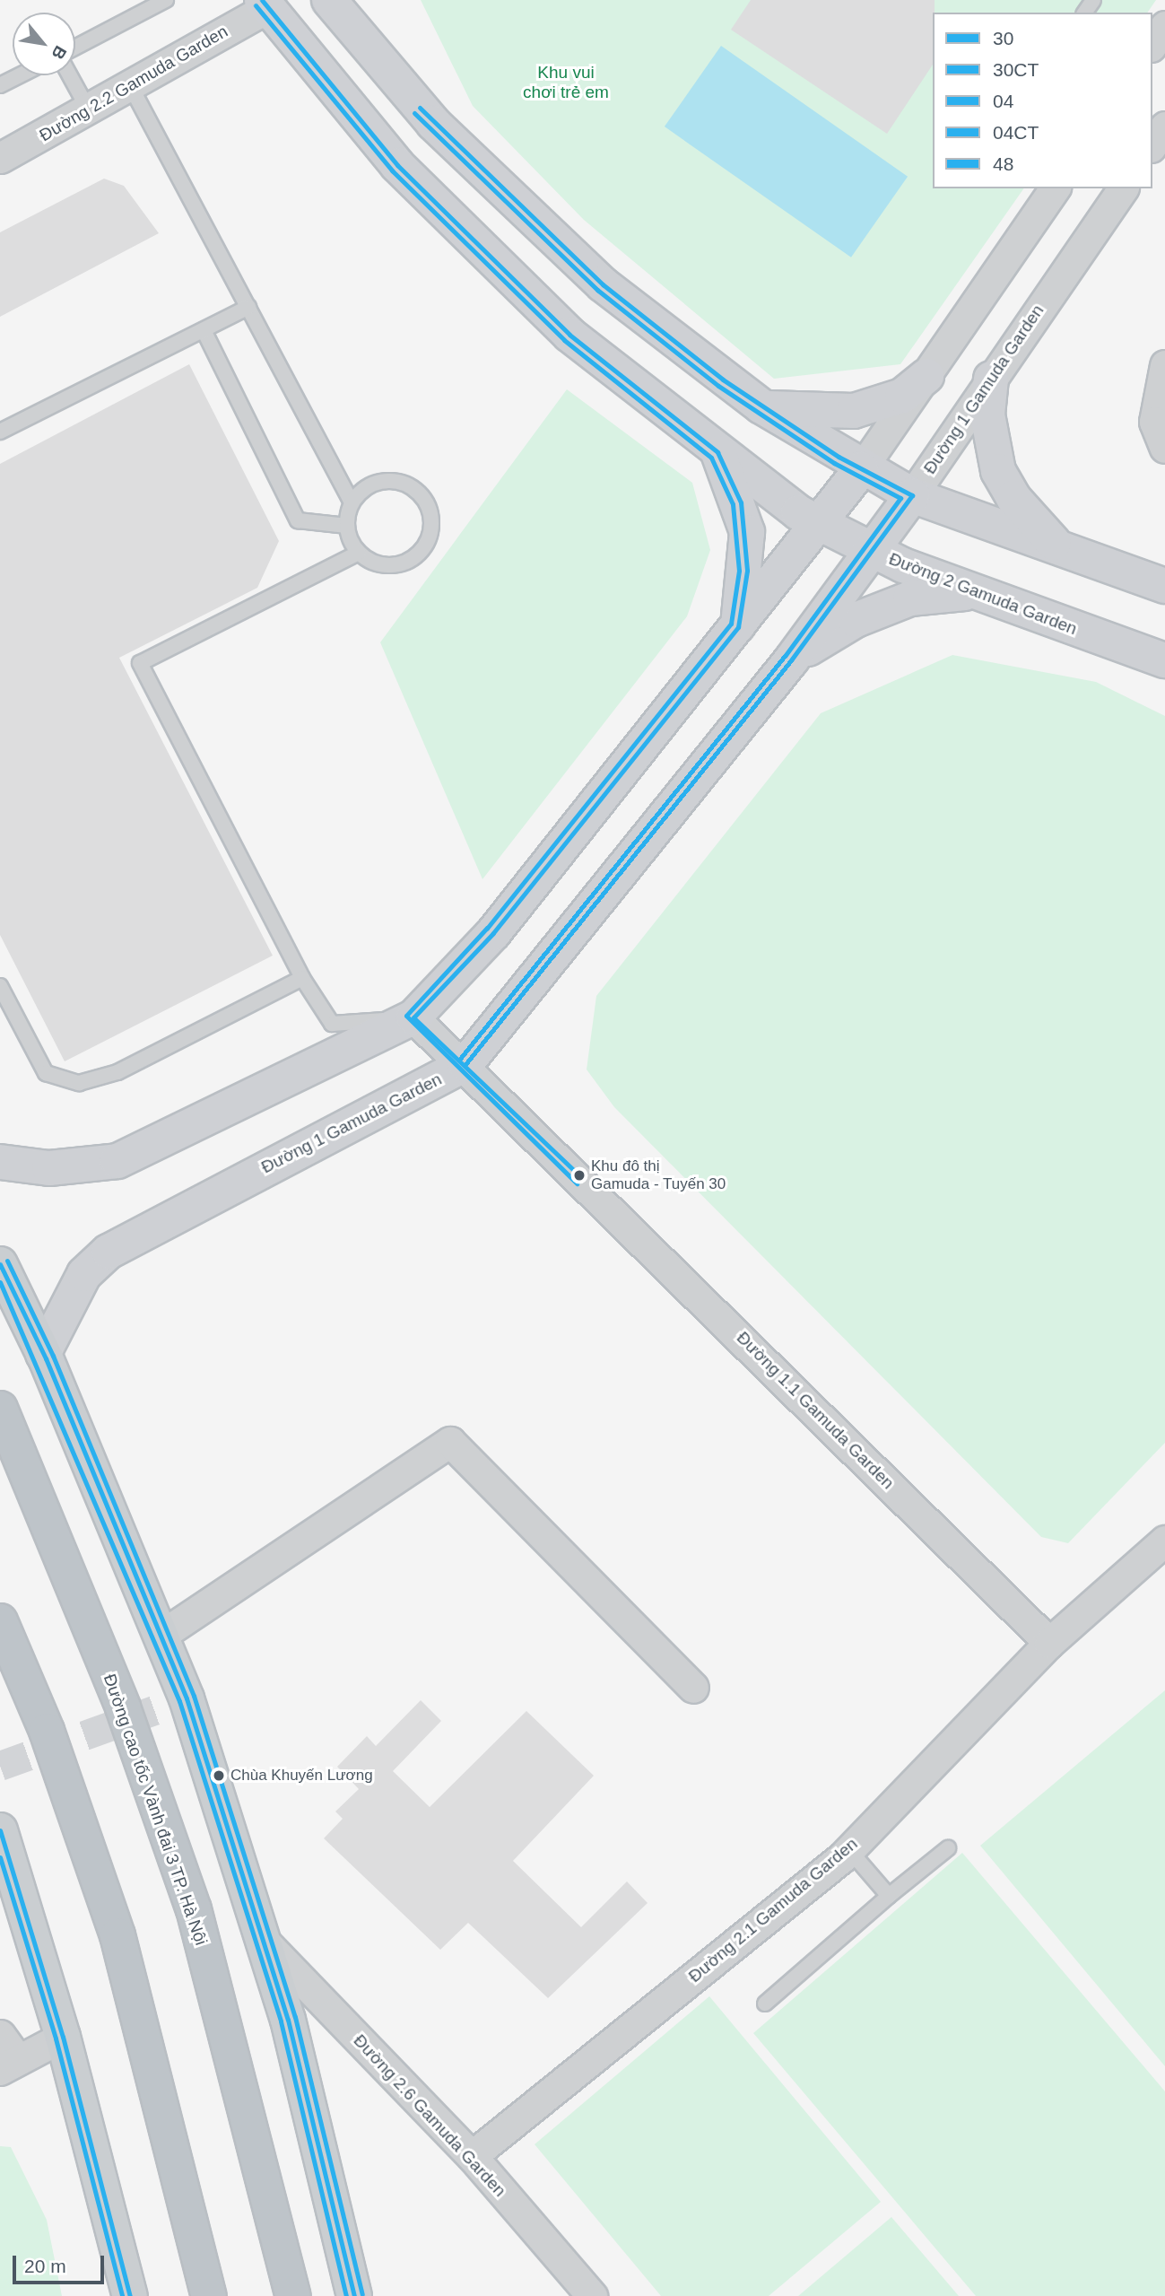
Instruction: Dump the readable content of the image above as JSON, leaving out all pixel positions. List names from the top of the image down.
{
  "streets": {
    "highway": ["Đường cao tốc Vành đai 3 TP. Hà Nội"],
    "street": [
      "Đường 2.2 Gamuda Garden",
      "Đường 1 Gamuda Garden",
      "Đường 2 Gamuda Garden",
      "Đường 1.1 Gamuda Garden",
      "Đường 2.1 Gamuda Garden",
      "Đường 2.6 Gamuda Garden"
    ]
  },
  "crossings": [
    ["Đường 2.2 Gamuda Garden", "Đường 2 Gamuda Garden"],
    ["Đường 1 Gamuda Garden", "Đường 2 Gamuda Garden"],
    ["Đường 1 Gamuda Garden", "Đường 1.1 Gamuda Garden"],
    ["Đường 1.1 Gamuda Garden", "Đường 2.1 Gamuda Garden"],
    ["Đường 2.1 Gamuda Garden", "Đường 2.6 Gamuda Garden"]
  ],
  "parks": ["Khu vui chơi trẻ em"],
  "places": ["Khu đô thị Gamuda - Tuyến 30", "Chùa Khuyến Lương"],
  "lines": [
    "transit line 30",
    "transit line 30CT",
    "transit line 48",
    "transit line 04",
    "transit line 04CT"
  ],
  "legend": [
    "30",
    "30CT",
    "04",
    "04CT",
    "48"
  ],
  "scale_bar": "20 m",
  "north": "bottom right"
}
